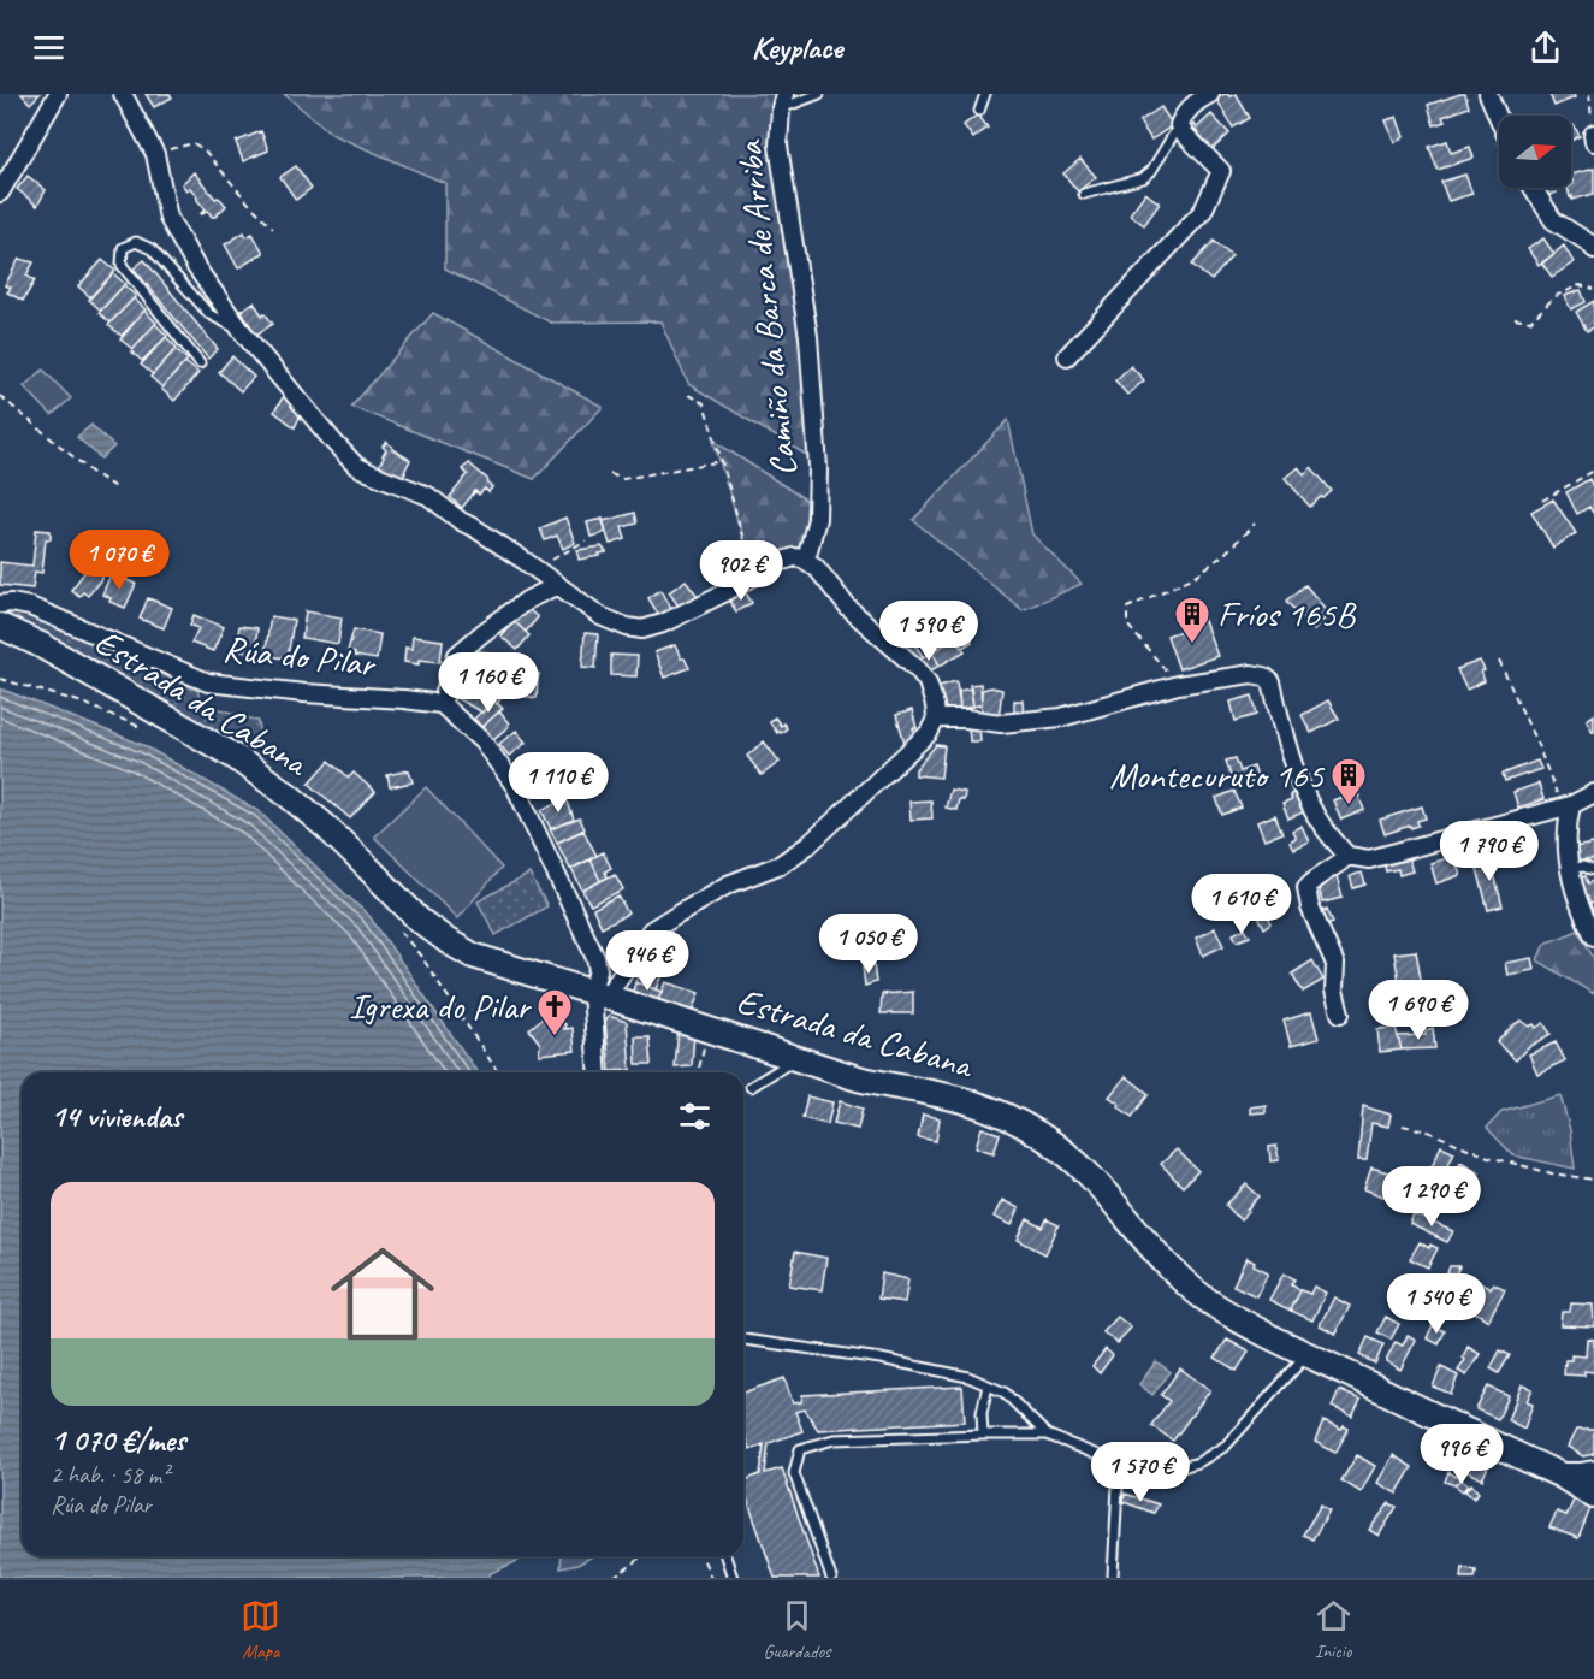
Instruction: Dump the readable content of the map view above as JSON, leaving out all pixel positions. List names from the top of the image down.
{
  "streets": {
    "main road": ["Estrada da Cabana"],
    "street": ["Camiño da Barca de Arriba", "Rúa do Pilar"]
  },
  "places": {
    "building": ["Fríos 165B", "Montecuruto 165"],
    "church": ["Igrexa do Pilar"]
  },
  "north": "right",
  "page": {
    "header": "Keyplace",
    "price": [
      "1 070 €",
      "902 €",
      "1 590 €",
      "1 160 €",
      "1 110 €",
      "1 790 €",
      "1 610 €",
      "1 050 €",
      "946 €",
      "1 690 €",
      "1 290 €",
      "1 540 €",
      "996 €",
      "1 570 €"
    ],
    "heading": "14 viviendas",
    "list": [
      {
        "name": "1 070 €/mes",
        "note": "2 hab. · 58 m² · Rúa do Pilar"
      }
    ],
    "tabs": ["Mapa", "Guardados", "Inicio"]
  }
}
